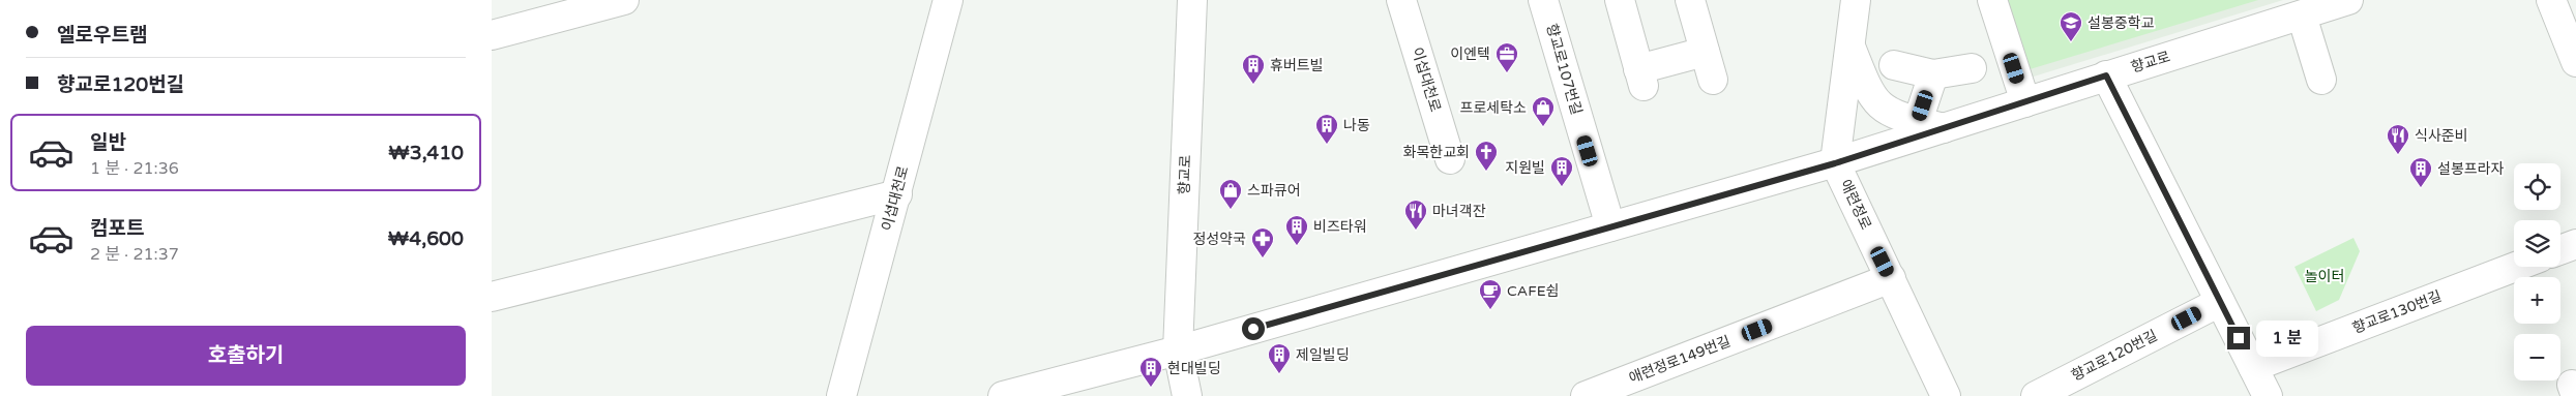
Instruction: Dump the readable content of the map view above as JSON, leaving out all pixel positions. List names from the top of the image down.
{
  "streets": {
    "street": [
      "향교로",
      "향교로107번길",
      "이섭대천로",
      "애련정로",
      "향교로130번길",
      "향교로120번길",
      "애련정로149번길"
    ]
  },
  "crossings": [
    ["향교로", "향교로107번길"],
    ["향교로", "애련정로"],
    ["애련정로", "애련정로149번길"]
  ],
  "parks": ["놀이터"],
  "places": {
    "school or university": ["설봉중학교"],
    "office": ["이엔텍"],
    "building": [
      "휴버트빌",
      "나동",
      "지원빌",
      "설봉프라자",
      "비즈타워",
      "제일빌딩",
      "현대빌딩"
    ],
    "shop": ["프로세탁소", "스파큐어"],
    "restaurant": ["식사준비", "마녀객잔"],
    "church": ["화목한교회"],
    "pharmacy": ["정성약국"],
    "cafe": ["CAFE쉼"]
  },
  "page": {
    "banner": ["엘로우트램", "향교로120번길"],
    "list": [
      {
        "name": "일반",
        "note": "1 분 · 21:36",
        "value": "₩3,410"
      },
      {
        "name": "컴포트",
        "note": "2 분 · 21:37",
        "value": "₩4,600"
      }
    ],
    "map_buttons": ["+", "−"],
    "buttons": "호출하기",
    "bubble": "1 분"
  }
}
